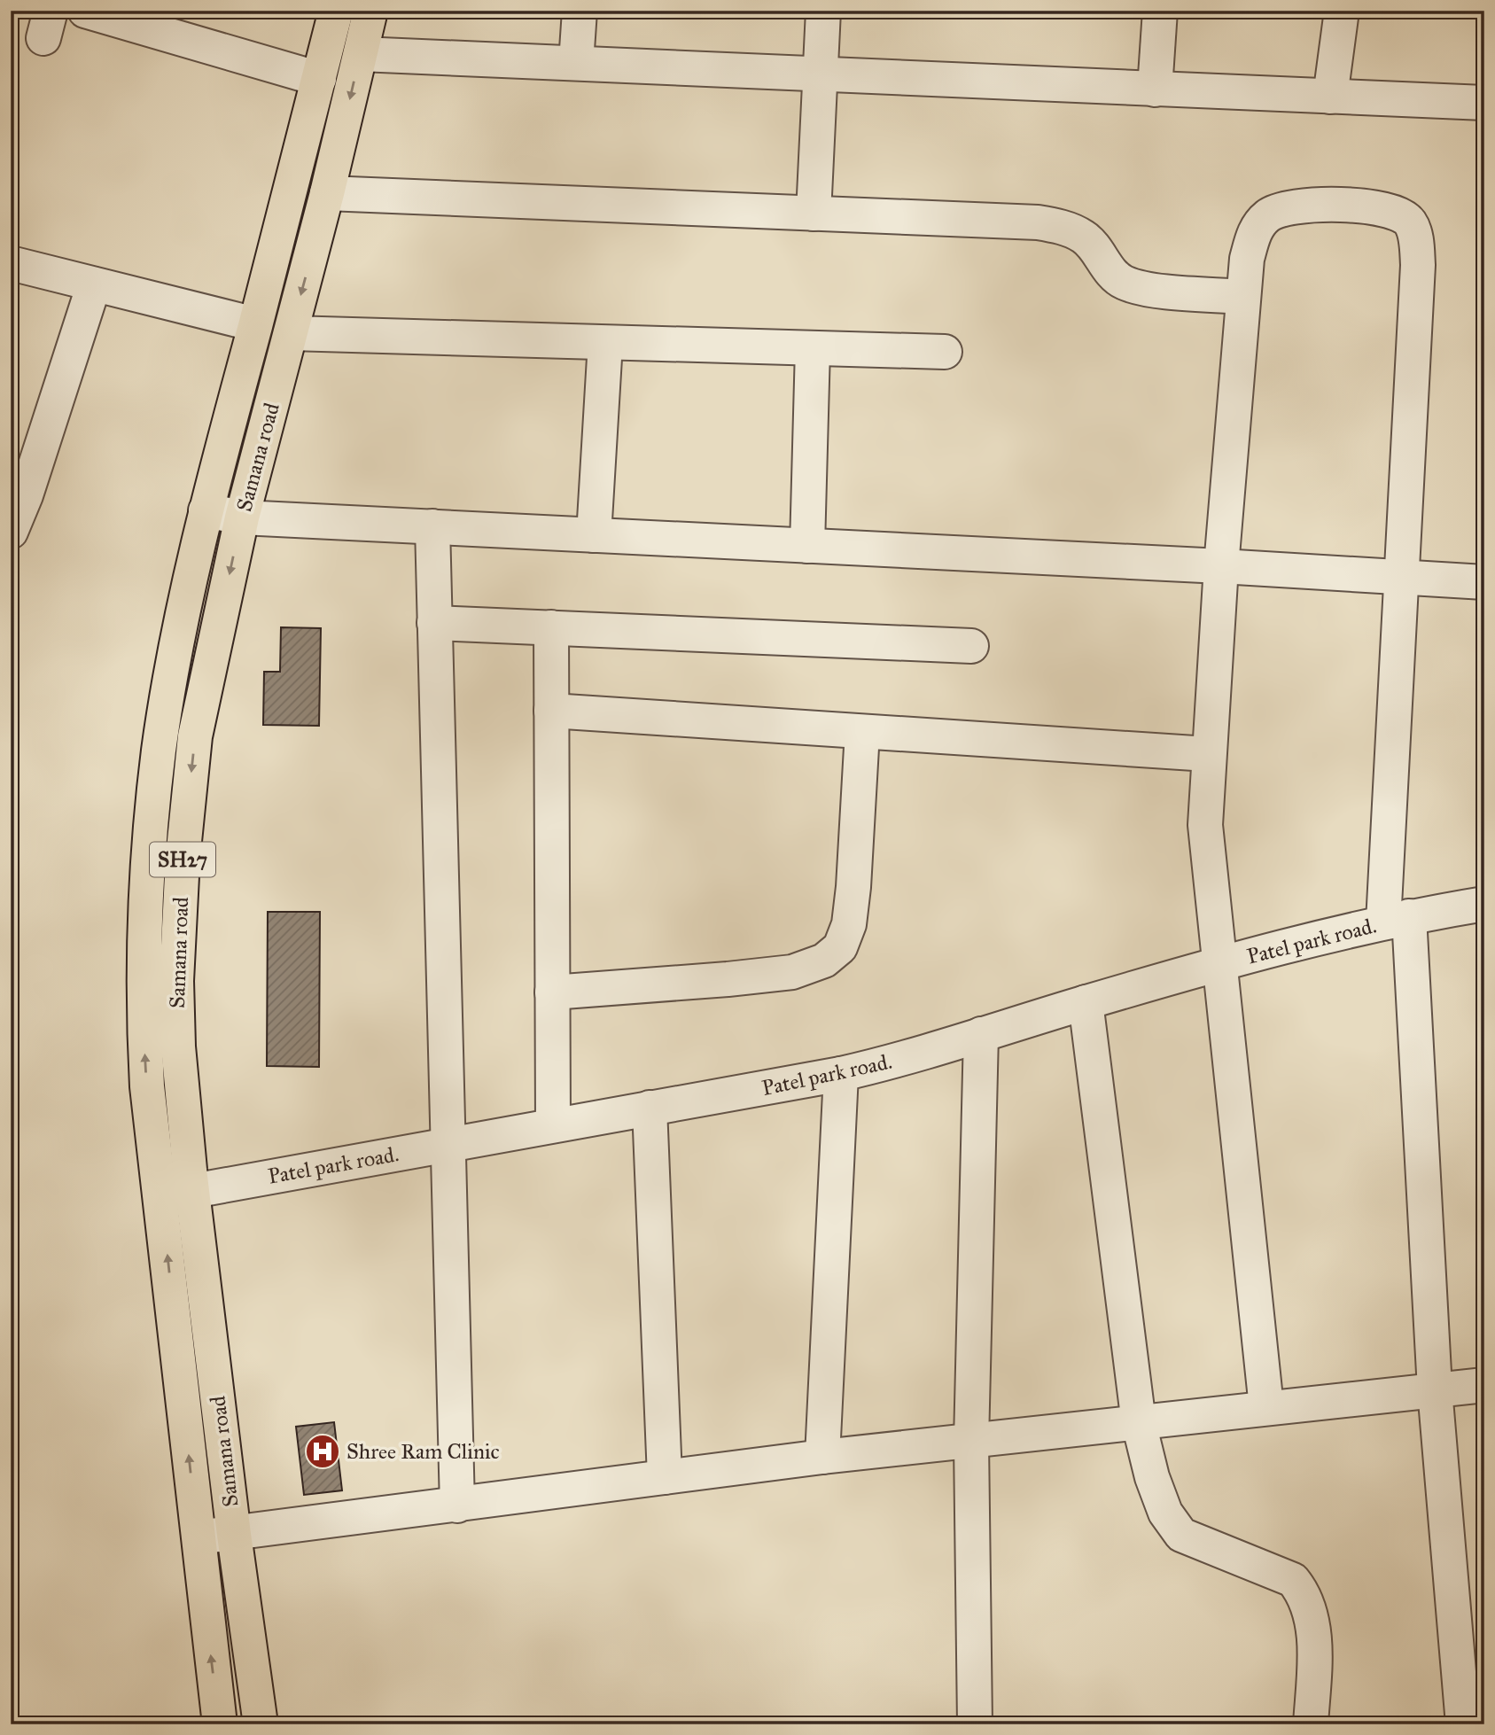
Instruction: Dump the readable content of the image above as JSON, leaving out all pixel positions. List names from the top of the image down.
{
  "streets": {
    "main road": ["Samana road", "SH27"],
    "street": ["Patel park road."]
  },
  "crossings": [
    ["Samana road", "Patel park road."]
  ],
  "places": {
    "hospital": ["Shree Ram Clinic"]
  }
}
